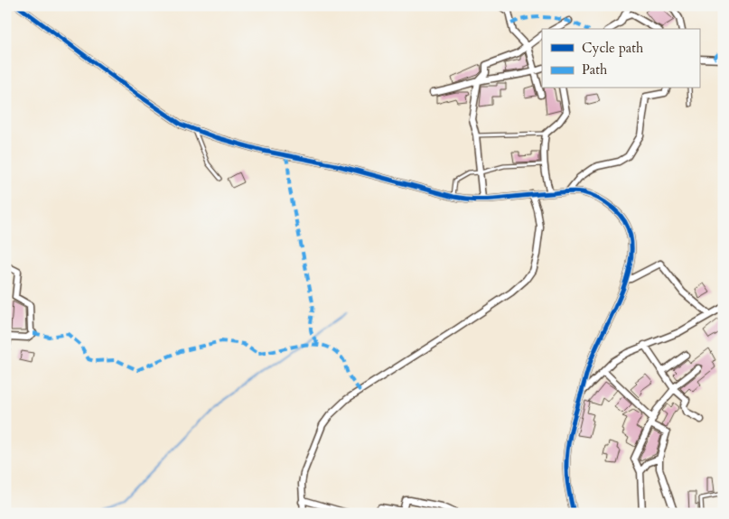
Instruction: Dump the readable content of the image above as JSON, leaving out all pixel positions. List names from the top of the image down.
{
  "legend": ["Cycle path", "Path"]
}
